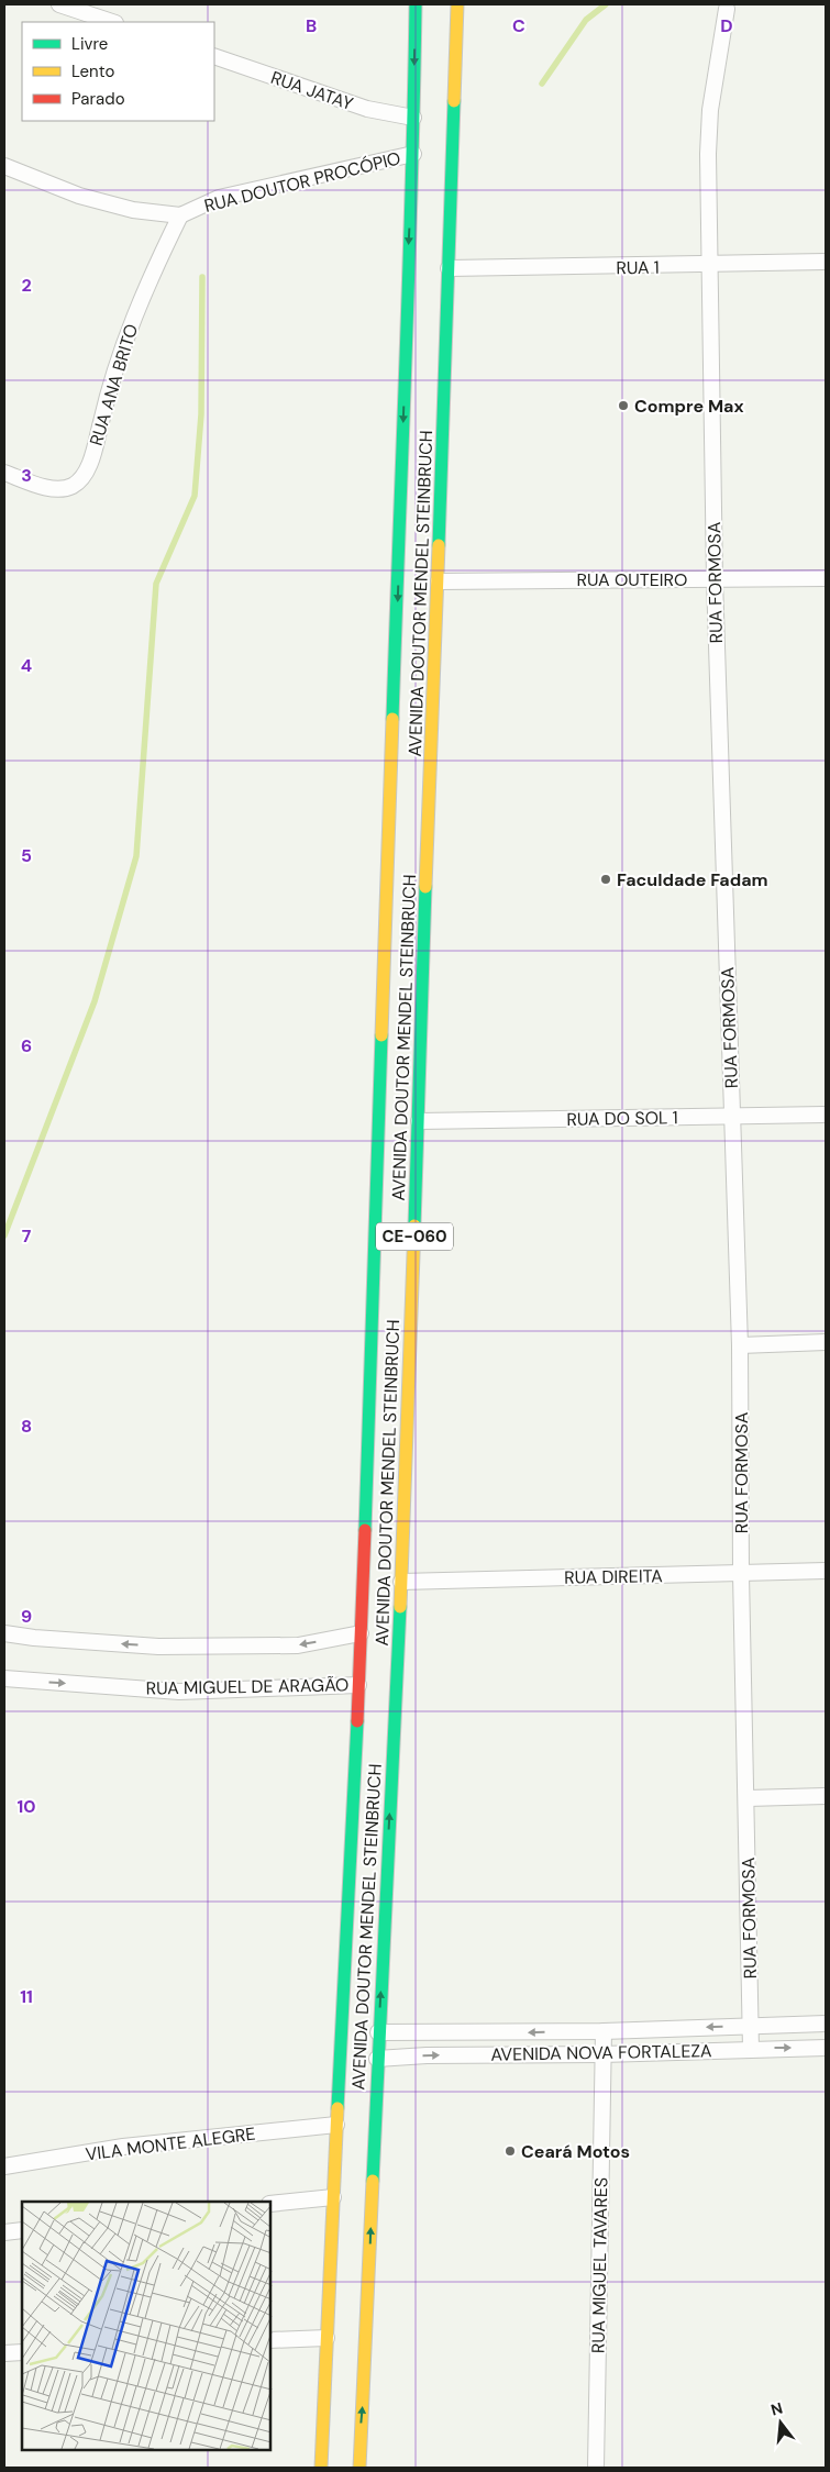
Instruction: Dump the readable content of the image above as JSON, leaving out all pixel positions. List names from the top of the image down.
{
  "streets": {
    "highway": ["AVENIDA DOUTOR MENDEL STEINBRUCH", "CE-060"],
    "street": [
      "RUA JATAY",
      "RUA DOUTOR PROCÓPIO",
      "RUA 1",
      "RUA ANA BRITO",
      "RUA OUTEIRO",
      "RUA FORMOSA",
      "RUA DO SOL 1",
      "RUA DIREITA",
      "RUA MIGUEL DE ARAGÃO",
      "AVENIDA NOVA FORTALEZA",
      "VILA MONTE ALEGRE",
      "RUA MIGUEL TAVARES"
    ]
  },
  "crossings": [
    ["RUA JATAY", "AVENIDA DOUTOR MENDEL STEINBRUCH"],
    ["RUA DOUTOR PROCÓPIO", "RUA ANA BRITO"],
    ["RUA DOUTOR PROCÓPIO", "AVENIDA DOUTOR MENDEL STEINBRUCH"],
    ["RUA 1", "RUA FORMOSA"],
    ["RUA 1", "AVENIDA DOUTOR MENDEL STEINBRUCH"],
    ["RUA OUTEIRO", "RUA FORMOSA"],
    ["RUA OUTEIRO", "AVENIDA DOUTOR MENDEL STEINBRUCH"],
    ["RUA FORMOSA", "RUA DO SOL 1"],
    ["RUA FORMOSA", "RUA DIREITA"],
    ["RUA FORMOSA", "AVENIDA NOVA FORTALEZA"],
    ["AVENIDA DOUTOR MENDEL STEINBRUCH", "RUA DO SOL 1"],
    ["AVENIDA DOUTOR MENDEL STEINBRUCH", "RUA DIREITA"],
    ["AVENIDA DOUTOR MENDEL STEINBRUCH", "RUA MIGUEL DE ARAGÃO"],
    ["AVENIDA DOUTOR MENDEL STEINBRUCH", "AVENIDA NOVA FORTALEZA"],
    ["AVENIDA DOUTOR MENDEL STEINBRUCH", "VILA MONTE ALEGRE"],
    ["AVENIDA NOVA FORTALEZA", "RUA MIGUEL TAVARES"]
  ],
  "places": ["Compre Max", "Faculdade Fadam", "Ceará Motos"],
  "legend": ["Livre", "Lento", "Parado"],
  "north": "top",
  "grid": {
    "columns": ["B", "C", "D"],
    "rows": [
      "2",
      "3",
      "4",
      "5",
      "6",
      "7",
      "8",
      "9",
      "10",
      "11"
    ]
  }
}
